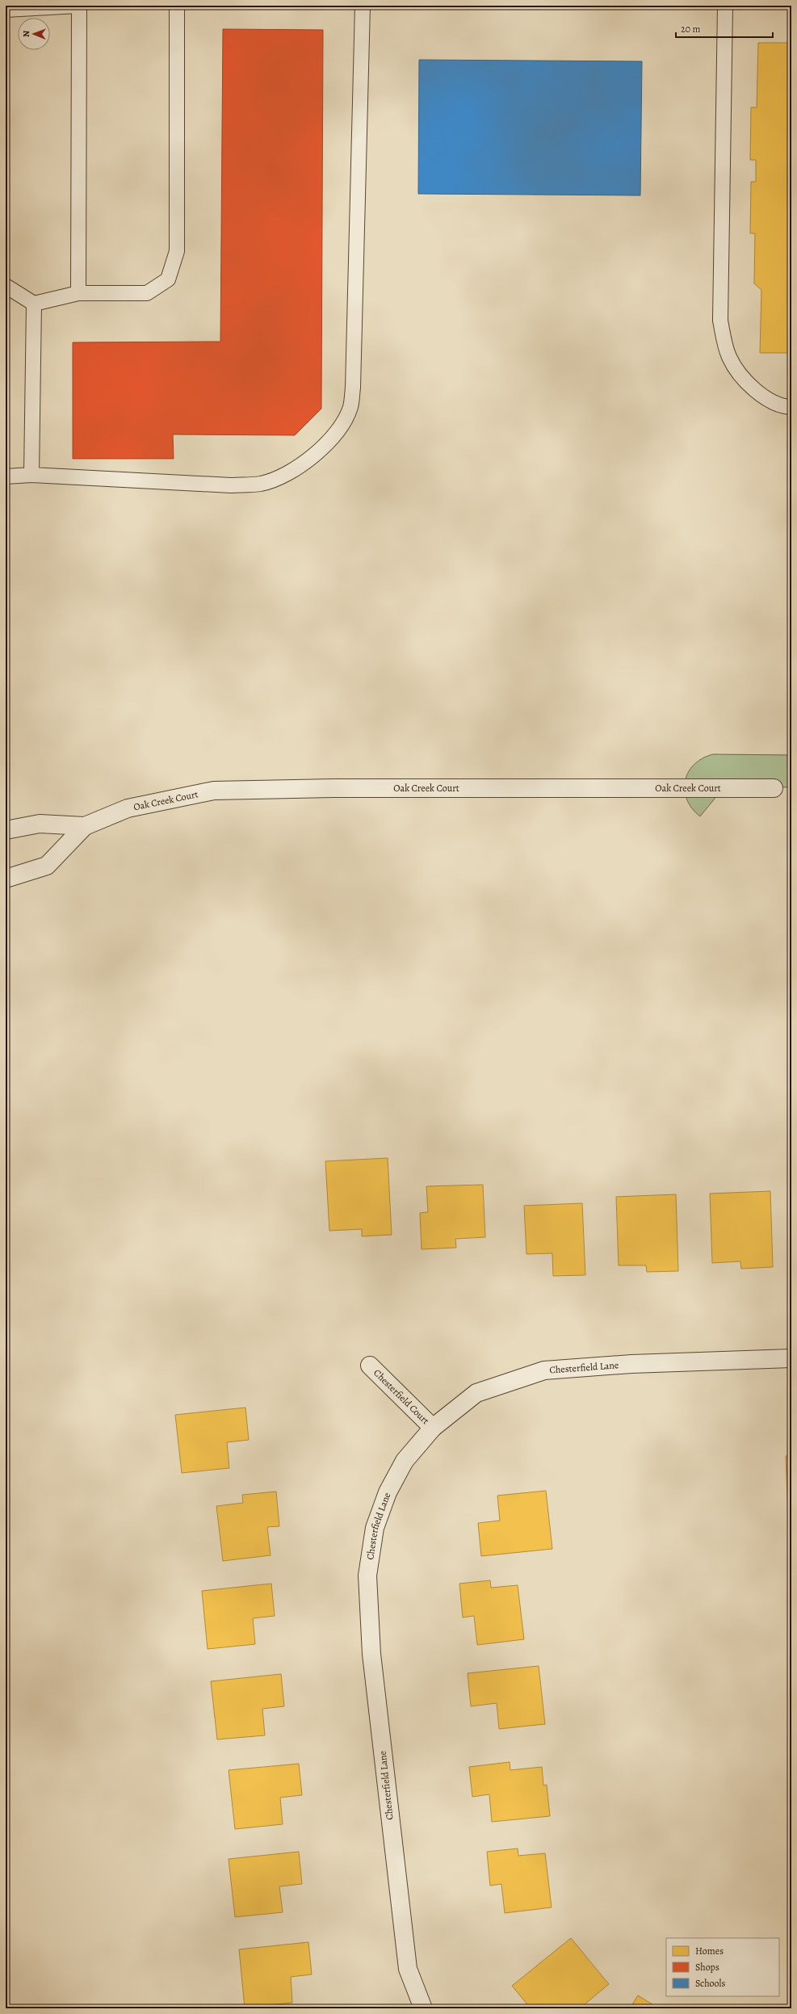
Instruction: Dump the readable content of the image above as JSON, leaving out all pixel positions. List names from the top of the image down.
{
  "streets": {
    "street": ["Oak Creek Court", "Chesterfield Lane", "Chesterfield Court"]
  },
  "crossings": [
    ["Chesterfield Lane", "Chesterfield Court"]
  ],
  "legend": ["Homes", "Shops", "Schools"],
  "scale_bar": "20 m",
  "north": "left"
}
